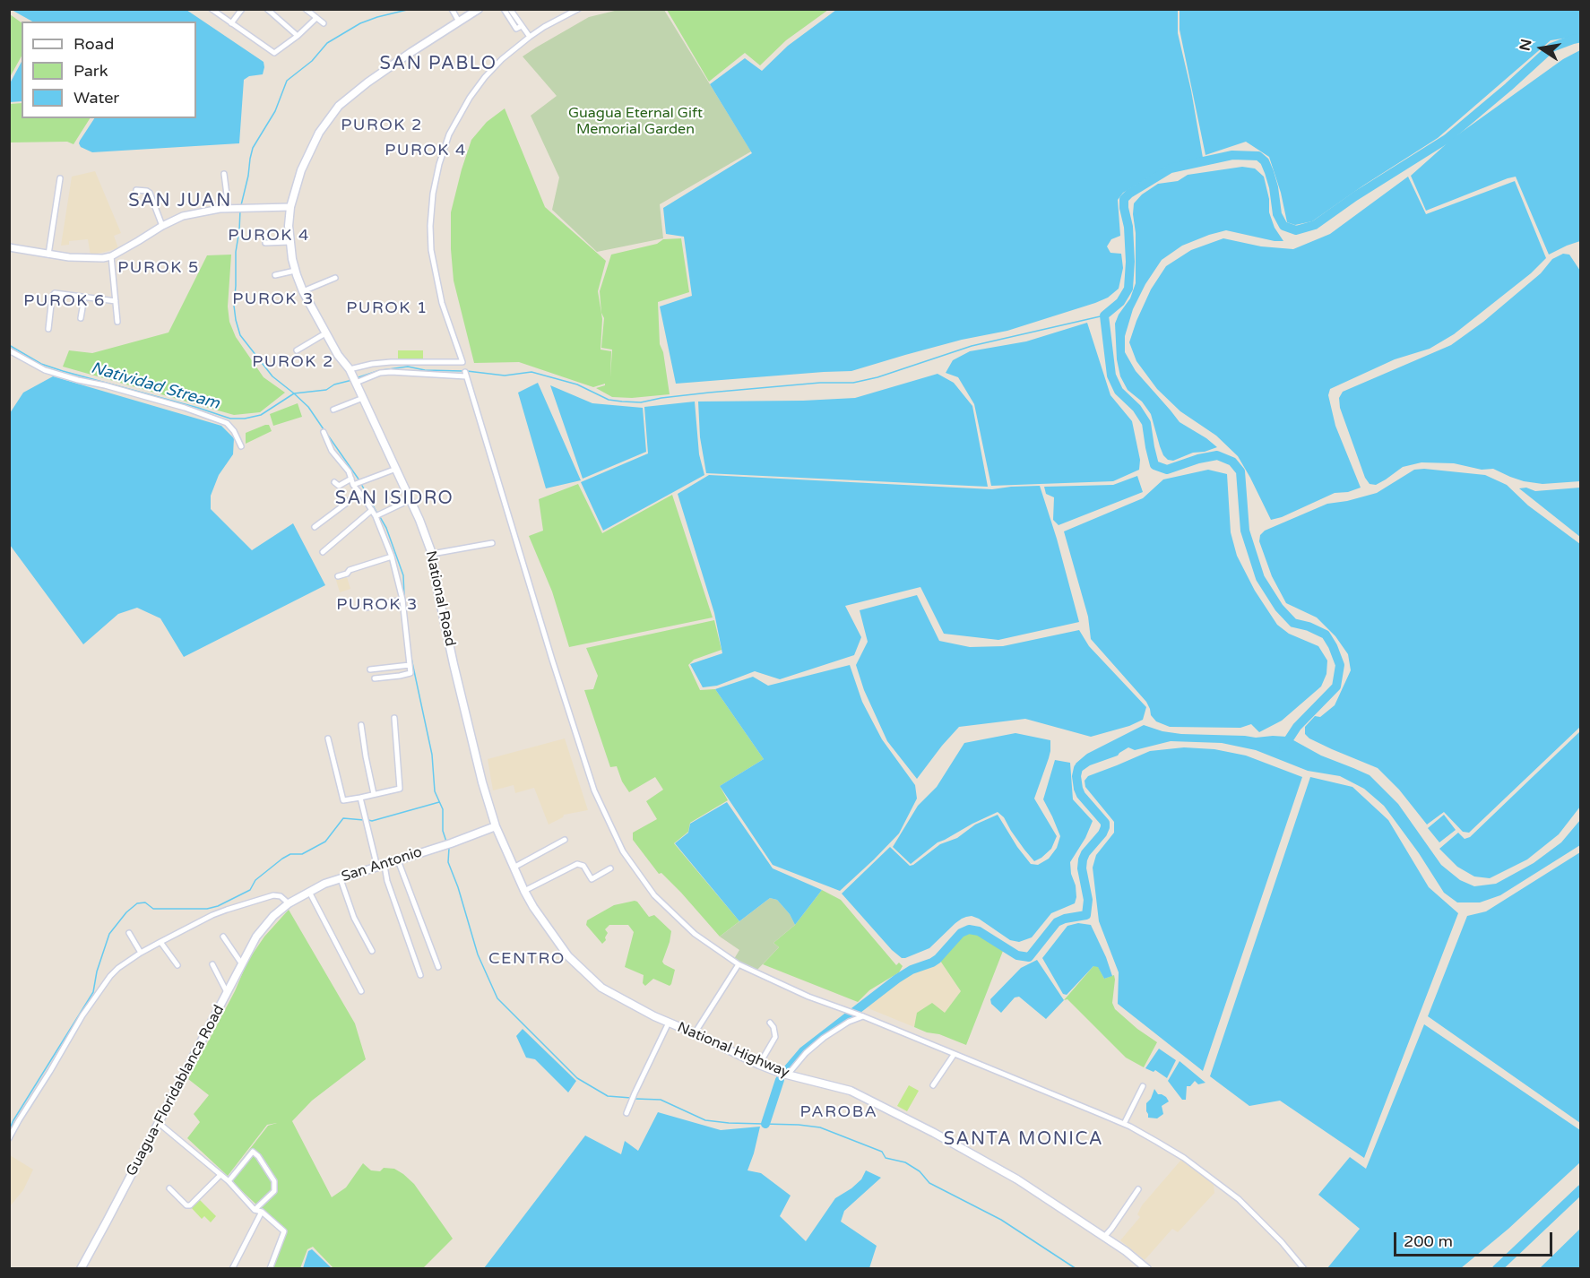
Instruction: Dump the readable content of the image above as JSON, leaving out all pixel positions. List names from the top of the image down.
{
  "streets": {
    "main road": [
      "National Road",
      "San Antonio",
      "National Highway",
      "Guagua-Floridablanca Road"
    ]
  },
  "crossings": [
    ["National Road", "San Antonio"],
    ["National Road", "National Highway"],
    ["San Antonio", "National Highway"],
    ["San Antonio", "Guagua-Floridablanca Road"]
  ],
  "districts": [
    "SAN PABLO",
    "PUROK 2",
    "PUROK 4",
    "SAN JUAN",
    "PUROK 4",
    "PUROK 5",
    "PUROK 3",
    "PUROK 6",
    "PUROK 1",
    "PUROK 2",
    "SAN ISIDRO",
    "PUROK 3",
    "CENTRO",
    "PAROBA",
    "SANTA MONICA"
  ],
  "water": ["Natividad Stream"],
  "parks": ["Guagua Eternal Gift Memorial Garden"],
  "legend": ["Road", "Park", "Water"],
  "scale_bar": "200 m",
  "north": "left"
}
